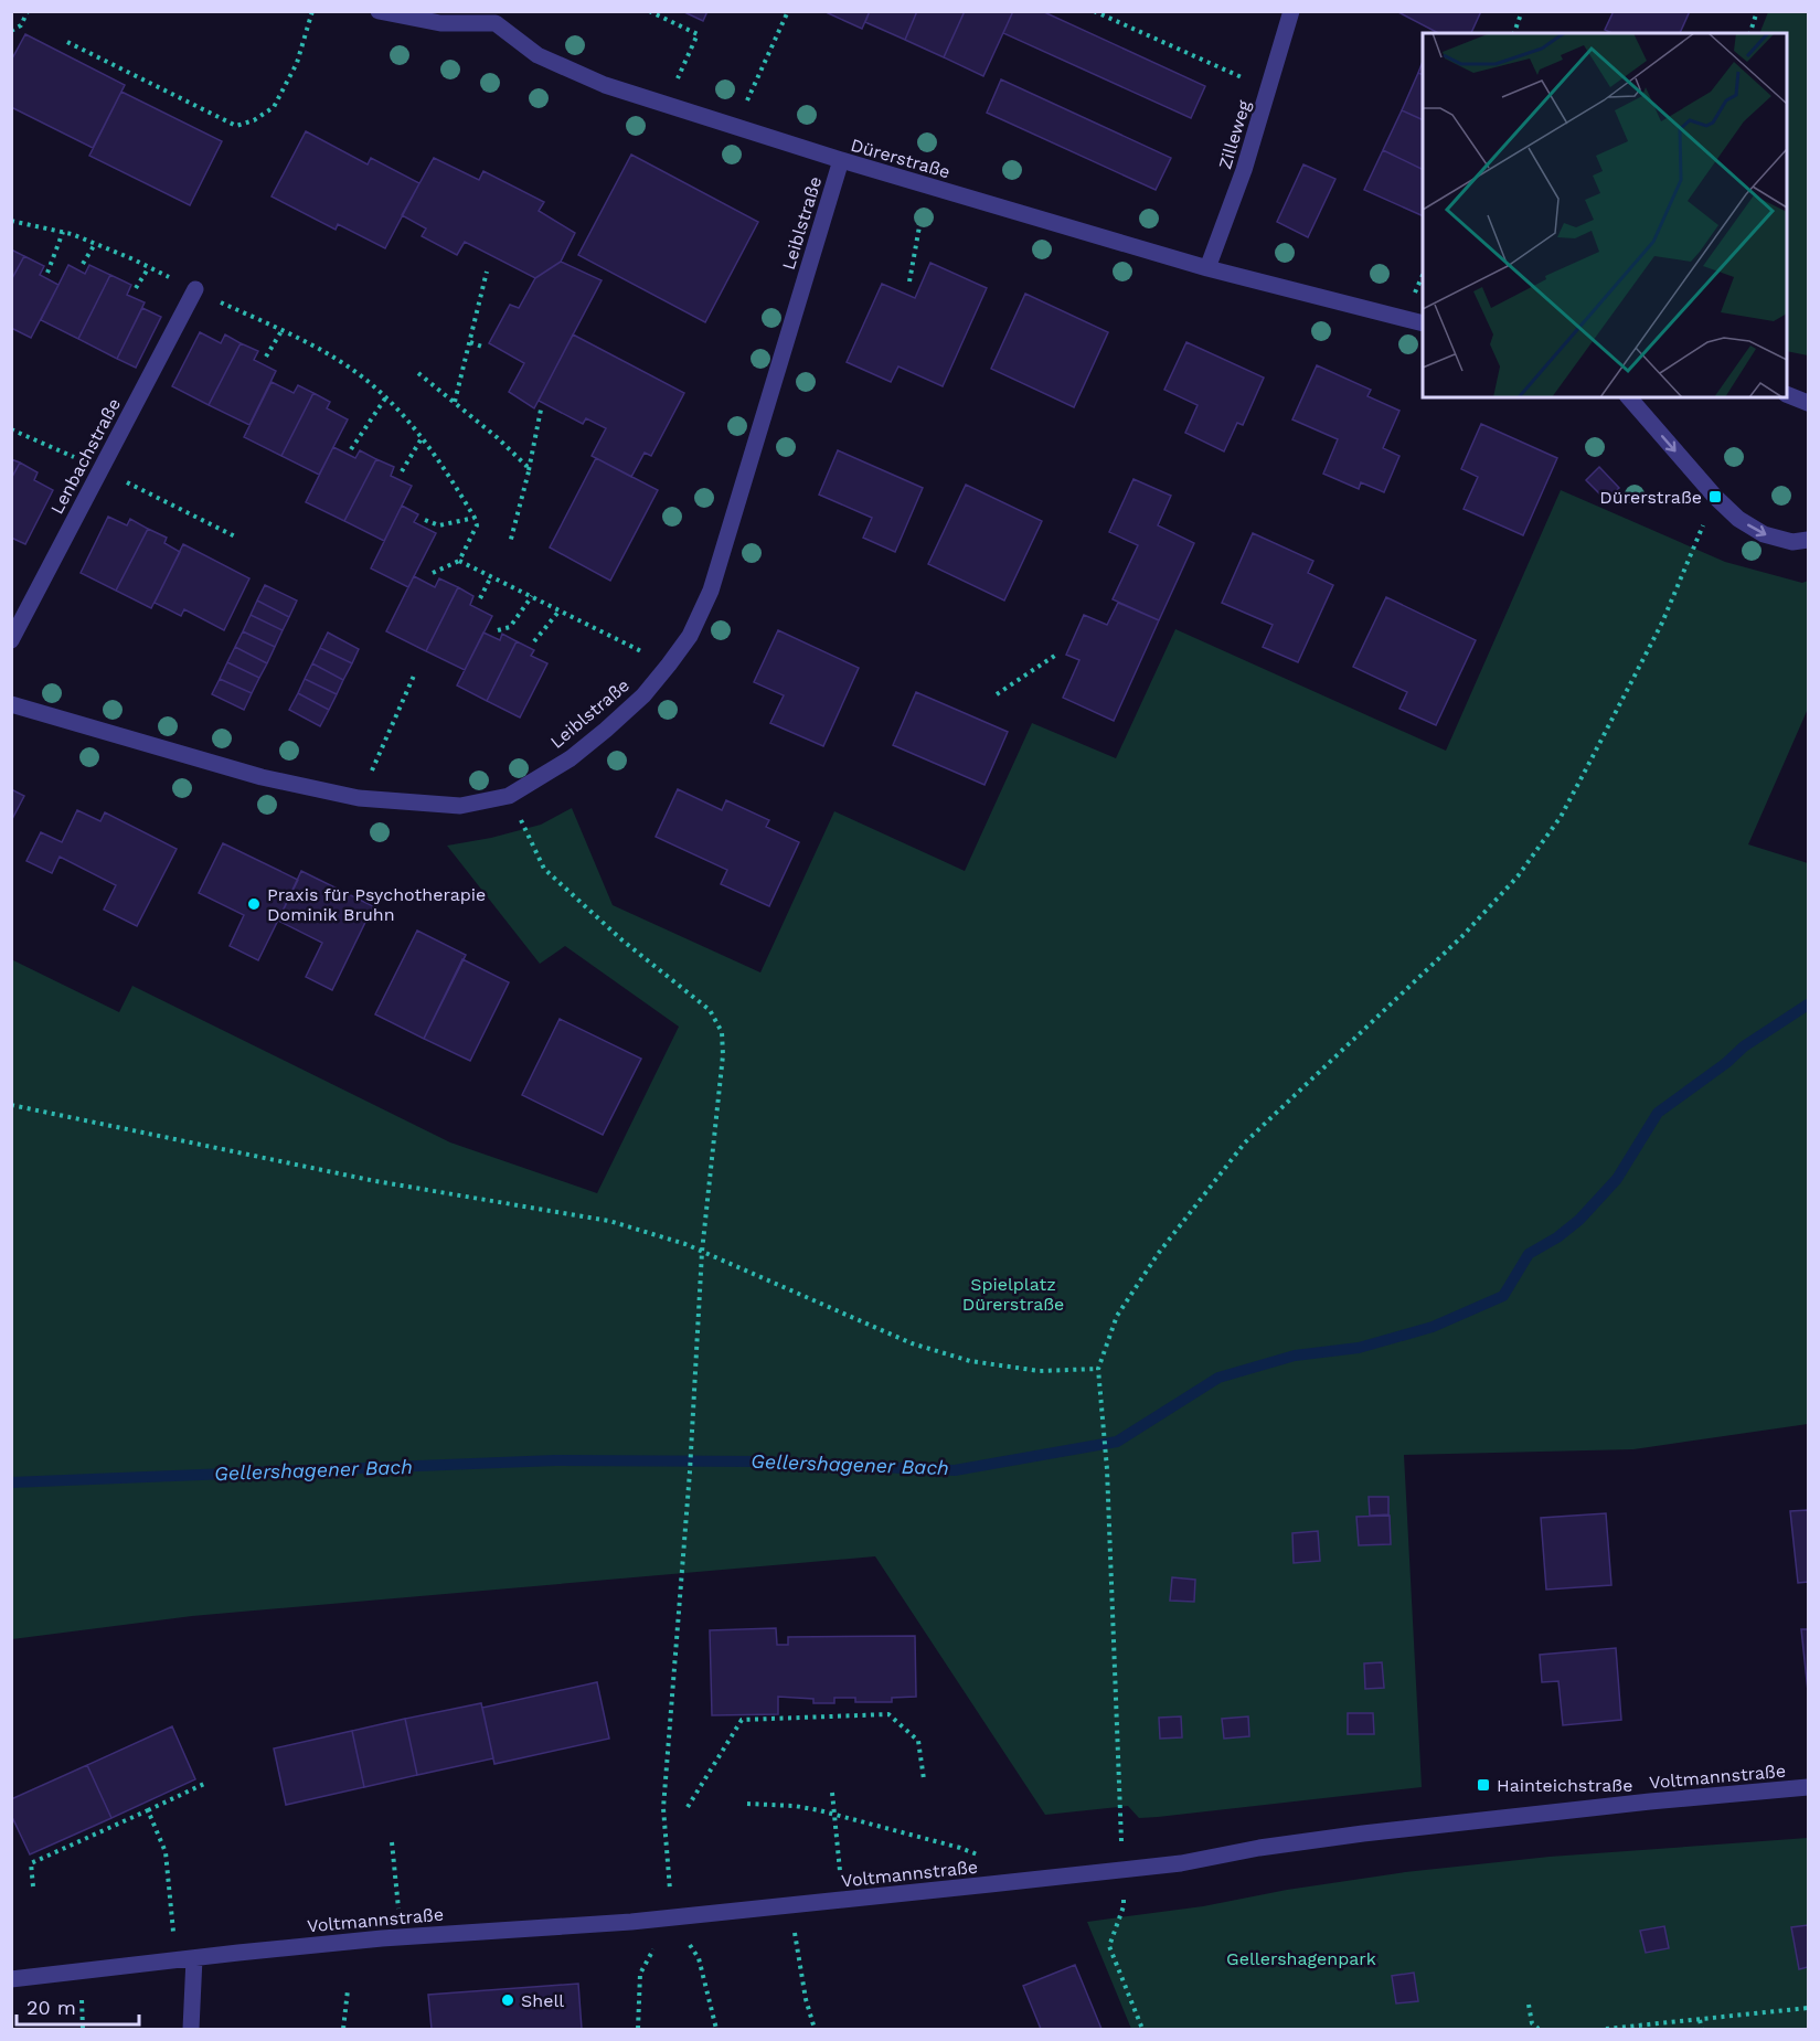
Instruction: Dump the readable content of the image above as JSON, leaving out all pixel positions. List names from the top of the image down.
{
  "streets": {
    "street": [
      "Zilleweg",
      "Dürerstraße",
      "Leiblstraße",
      "Lenbachstraße",
      "Voltmannstraße"
    ]
  },
  "crossings": [
    ["Zilleweg", "Dürerstraße"],
    ["Dürerstraße", "Leiblstraße"]
  ],
  "water": ["Gellershagener Bach"],
  "parks": ["Spielplatz Dürerstraße", "Gellershagenpark"],
  "places": {
    "transit": ["Dürerstraße", "Hainteichstraße"],
    "other": ["Praxis für Psychotherapie Dominik Bruhn", "Shell"]
  },
  "scale_bar": "20 m"
}
